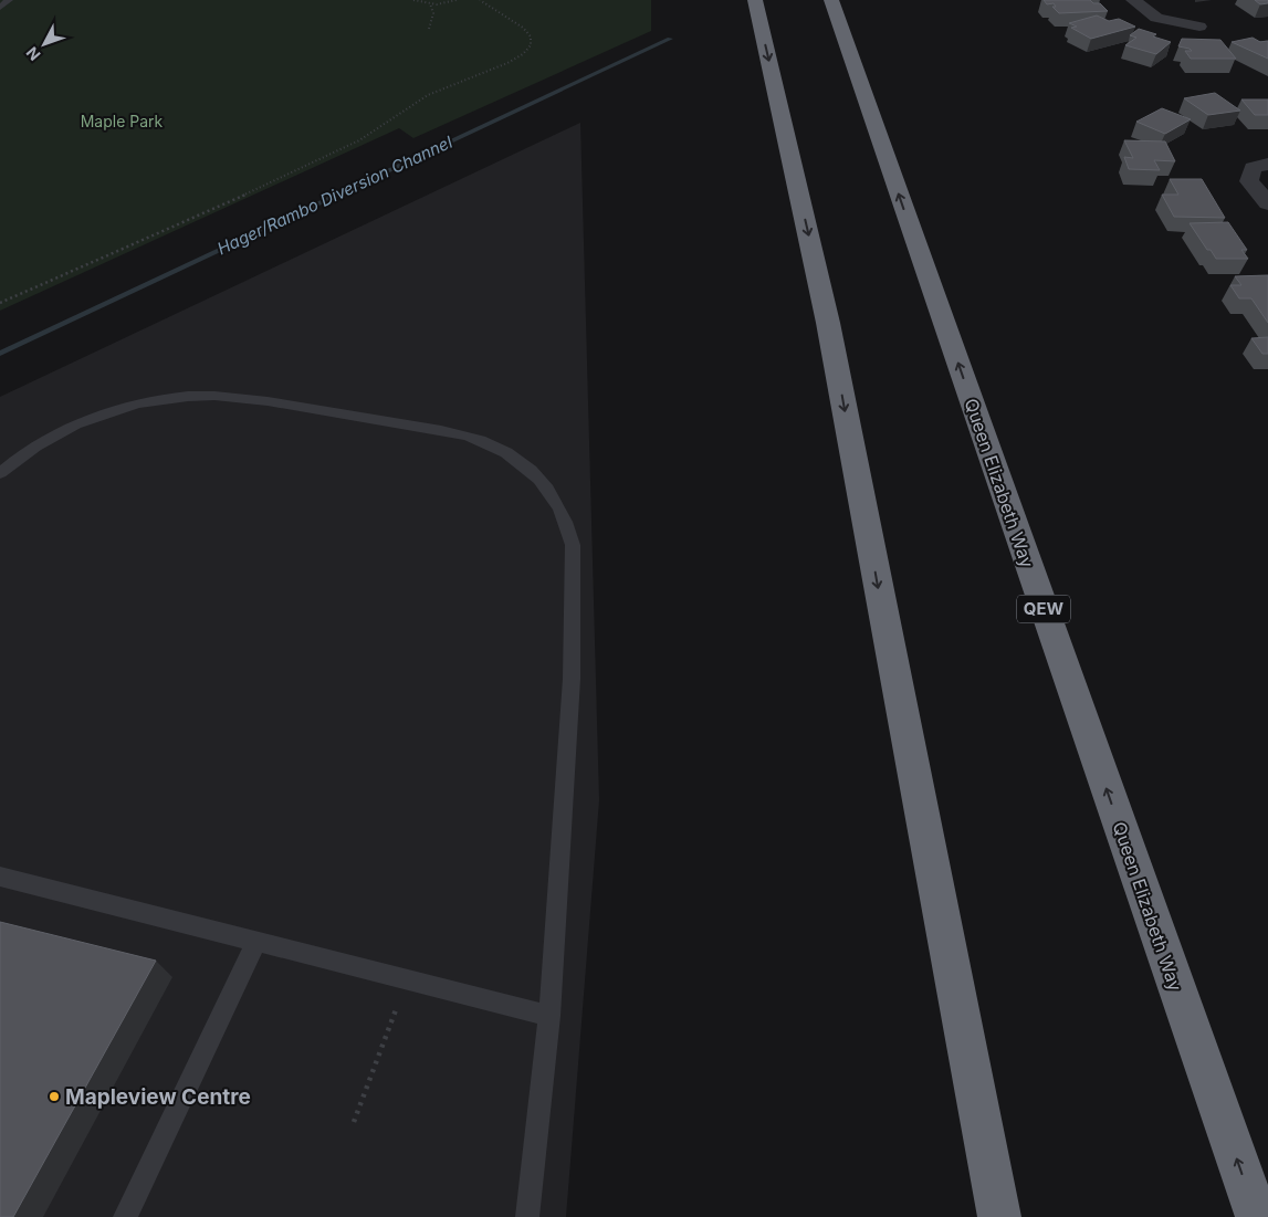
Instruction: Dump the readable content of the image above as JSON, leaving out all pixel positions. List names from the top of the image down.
{
  "streets": {
    "highway": ["Queen Elizabeth Way", "QEW"]
  },
  "water": ["Hager/Rambo Diversion Channel"],
  "parks": ["Maple Park"],
  "places": ["Mapleview Centre"],
  "north": "bottom left"
}
